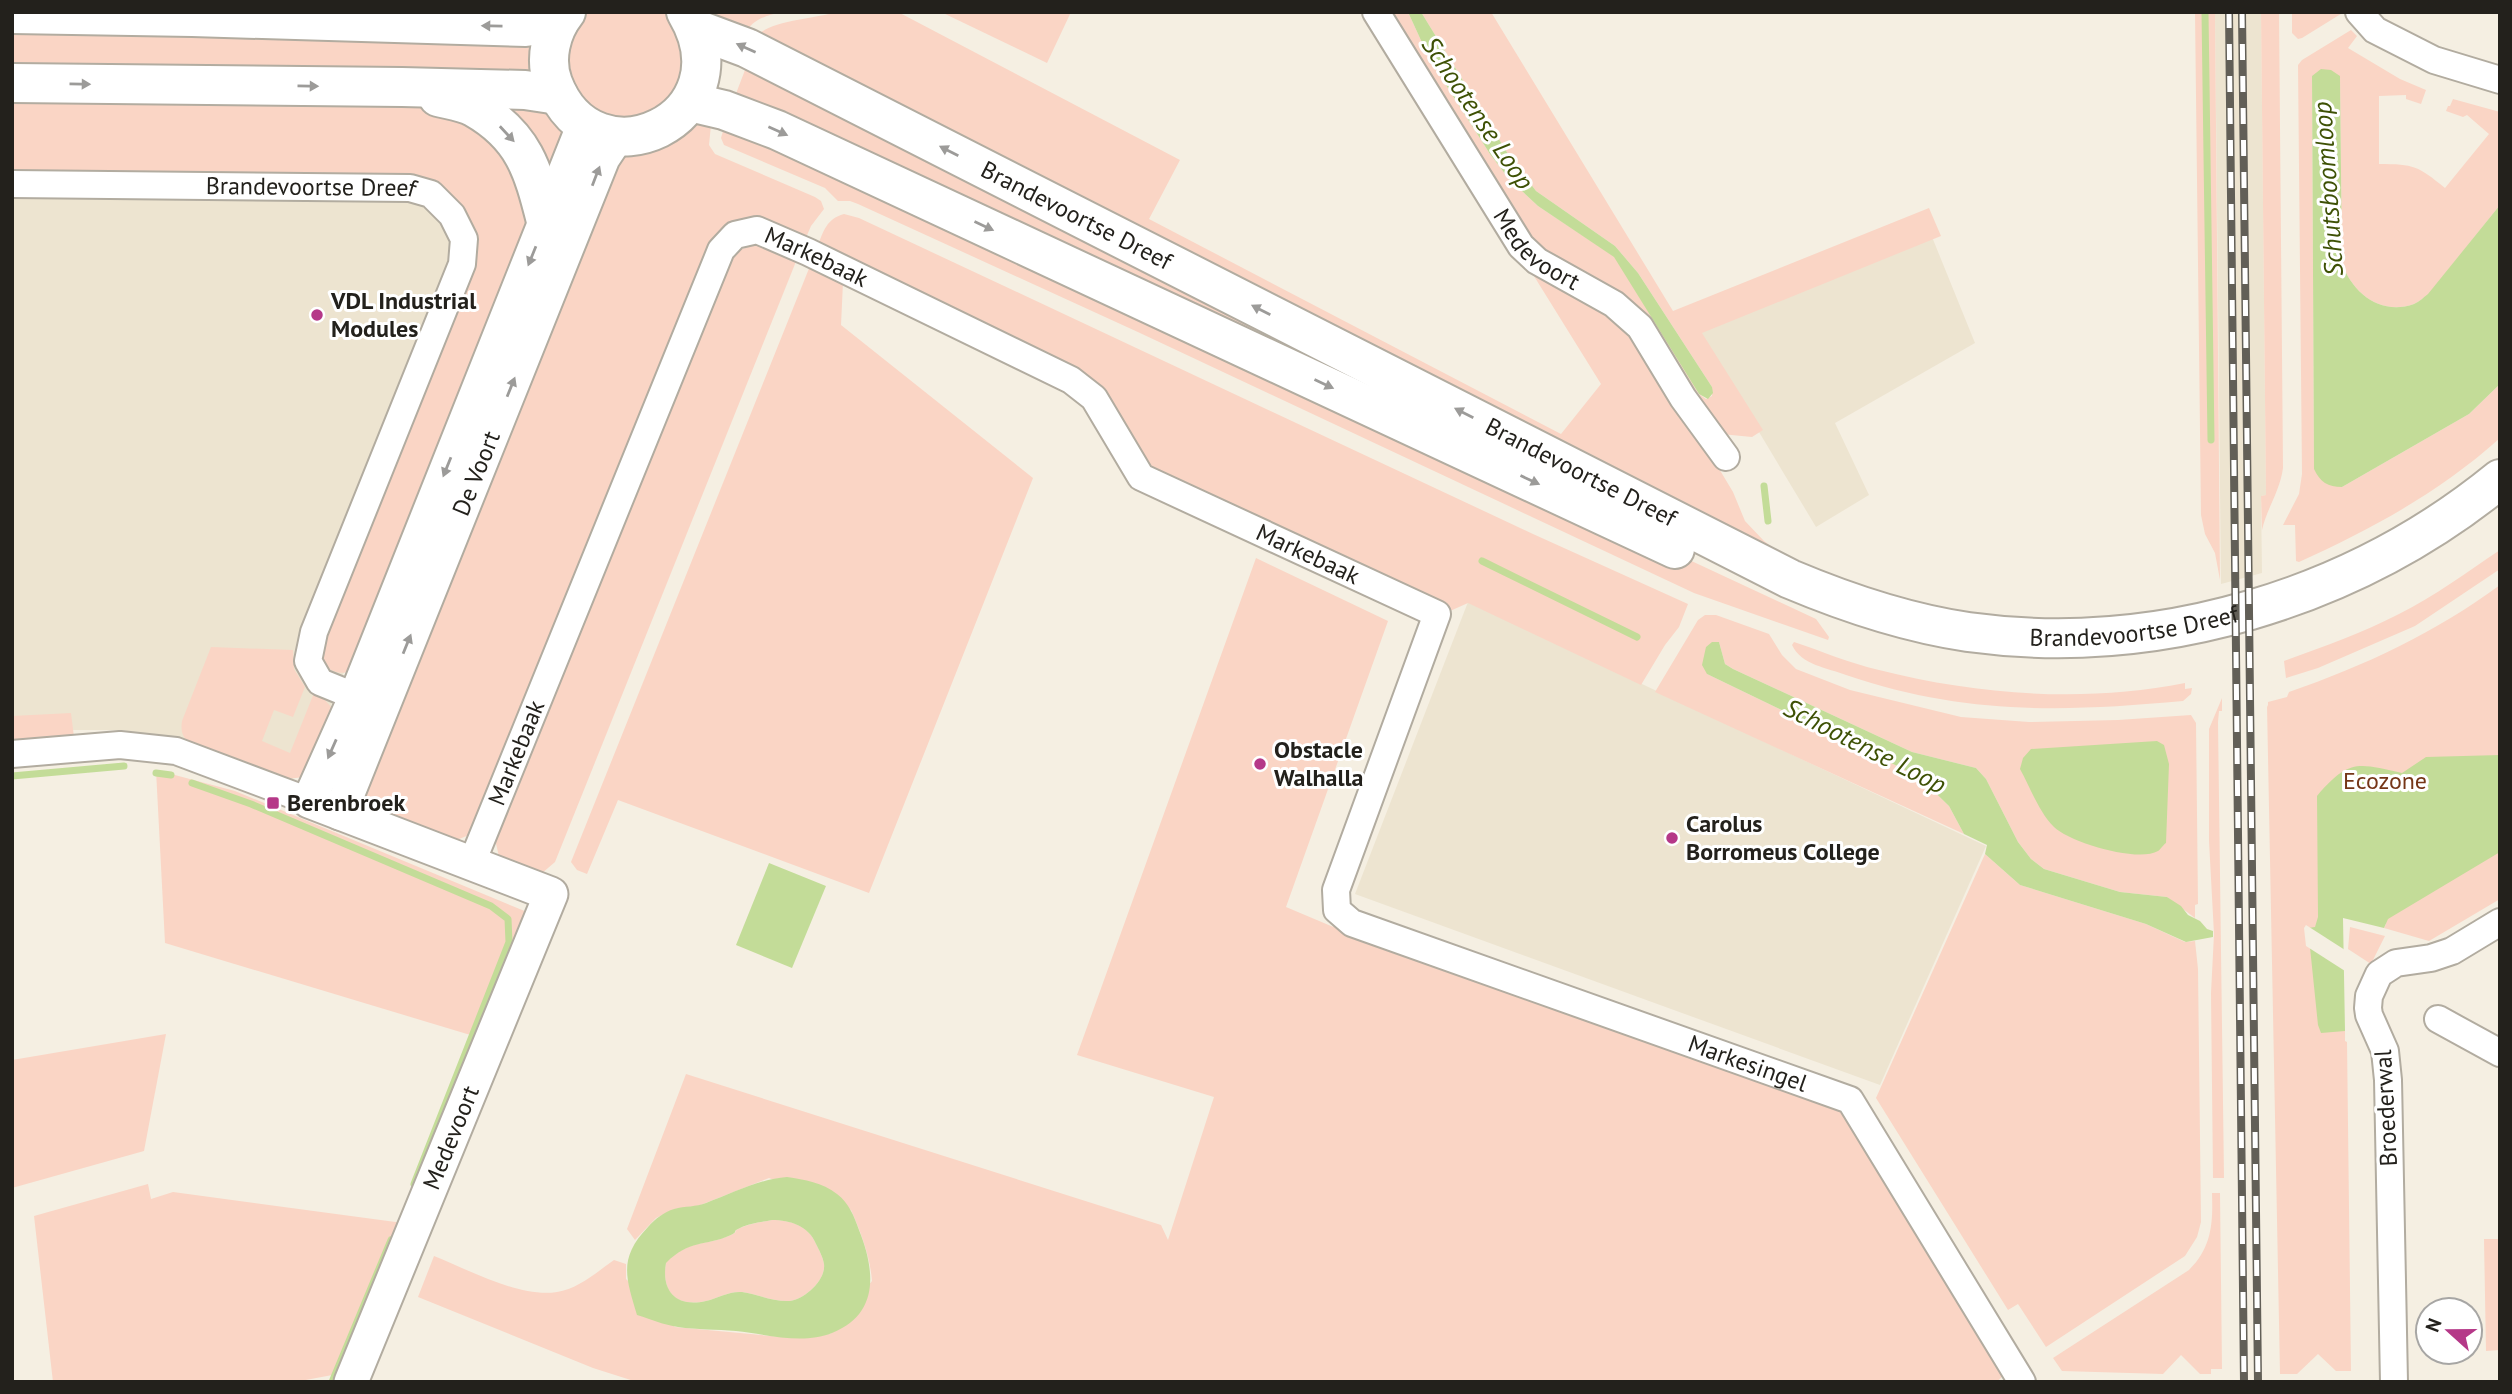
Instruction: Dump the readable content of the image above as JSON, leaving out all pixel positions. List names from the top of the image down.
{
  "streets": {
    "main road": ["Brandevoortse Dreef"],
    "street": [
      "Medevoort",
      "Markebaak",
      "De Voort",
      "Markesingel",
      "Broederwal"
    ]
  },
  "crossings": [
    ["Brandevoortse Dreef", "De Voort"],
    ["Medevoort", "Markebaak"],
    ["Markebaak", "Markesingel"]
  ],
  "water": ["Schootense Loop", "Schutsboomloop"],
  "parks": ["Ecozone"],
  "places": {
    "other": ["VDL Industrial Modules", "Obstacle Walhalla", "Carolus Borromeus College"],
    "transit": ["Berenbroek"]
  },
  "north": "left"
}
